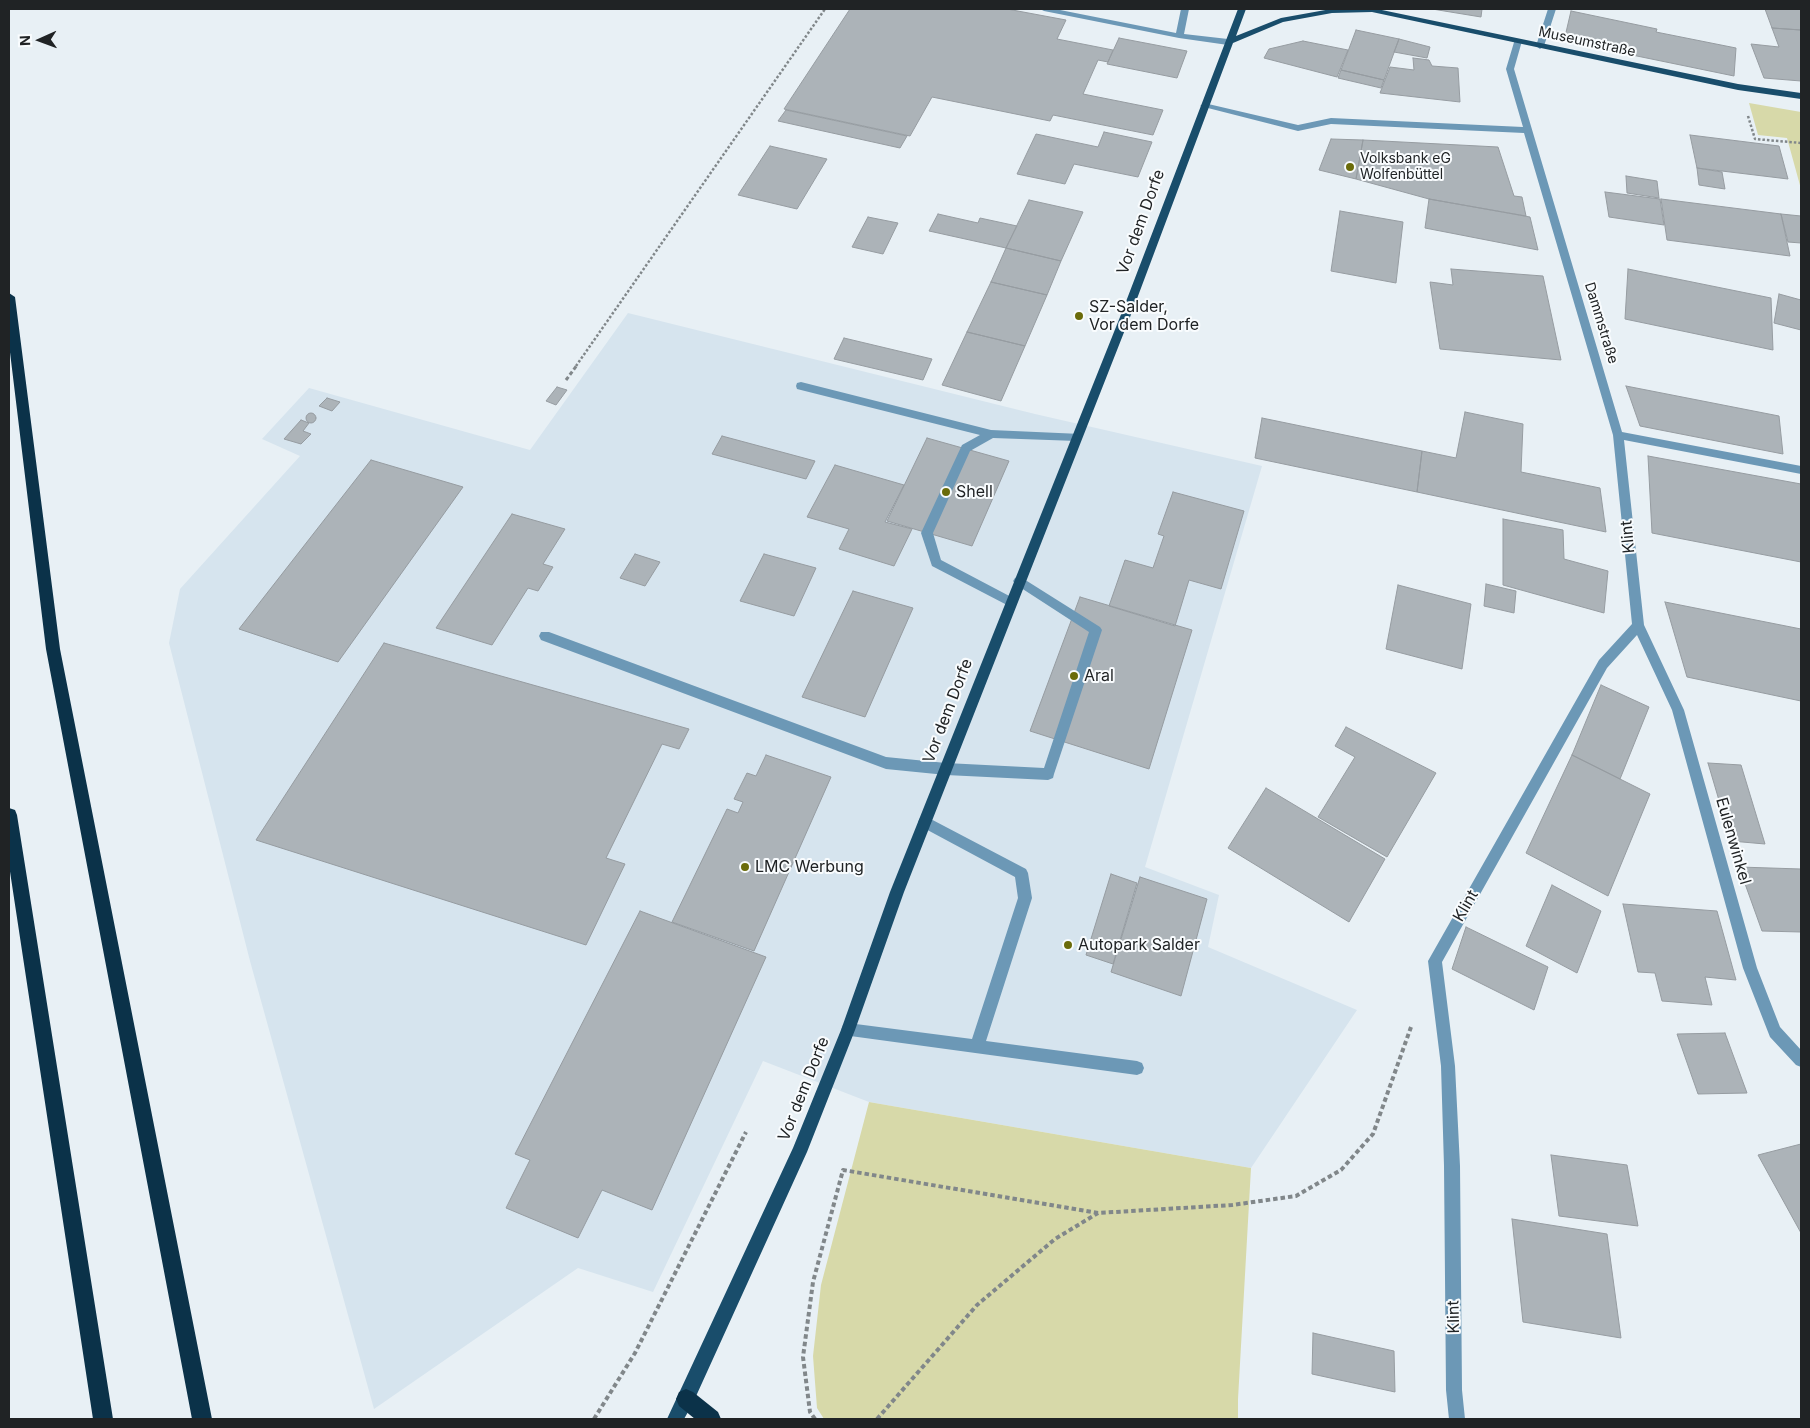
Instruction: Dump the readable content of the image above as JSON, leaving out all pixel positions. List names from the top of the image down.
{
  "streets": {
    "main road": ["Museumstraße", "Vor dem Dorfe"],
    "street": ["Dammstraße", "Klint", "Eulenwinkel"]
  },
  "crossings": [
    ["Museumstraße", "Vor dem Dorfe"],
    ["Museumstraße", "Dammstraße"],
    ["Dammstraße", "Klint"],
    ["Klint", "Eulenwinkel"]
  ],
  "places": [
    "Volksbank eG Wolfenbüttel",
    "SZ-Salder, Vor dem Dorfe",
    "Shell",
    "Aral",
    "LMC Werbung",
    "Autopark Salder"
  ],
  "north": "left"
}
